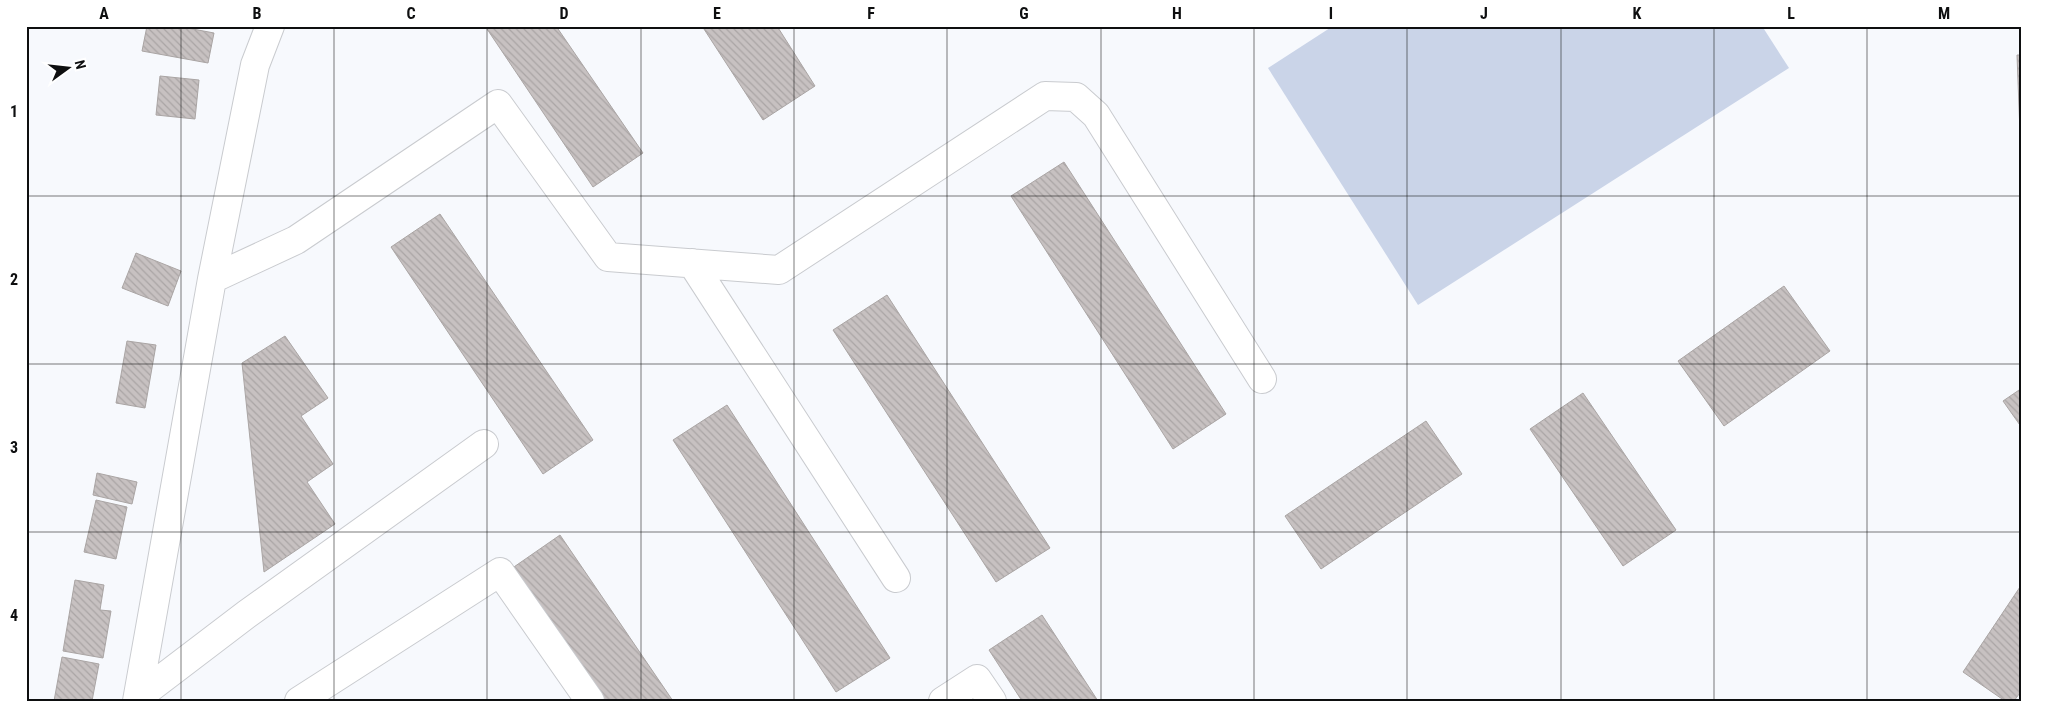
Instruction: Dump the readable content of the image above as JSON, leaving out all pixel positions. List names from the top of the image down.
{
  "north": "right",
  "grid": {
    "columns": [
      "A",
      "B",
      "C",
      "D",
      "E",
      "F",
      "G",
      "H",
      "I",
      "J",
      "K",
      "L",
      "M"
    ],
    "rows": [
      "1",
      "2",
      "3",
      "4"
    ]
  }
}
